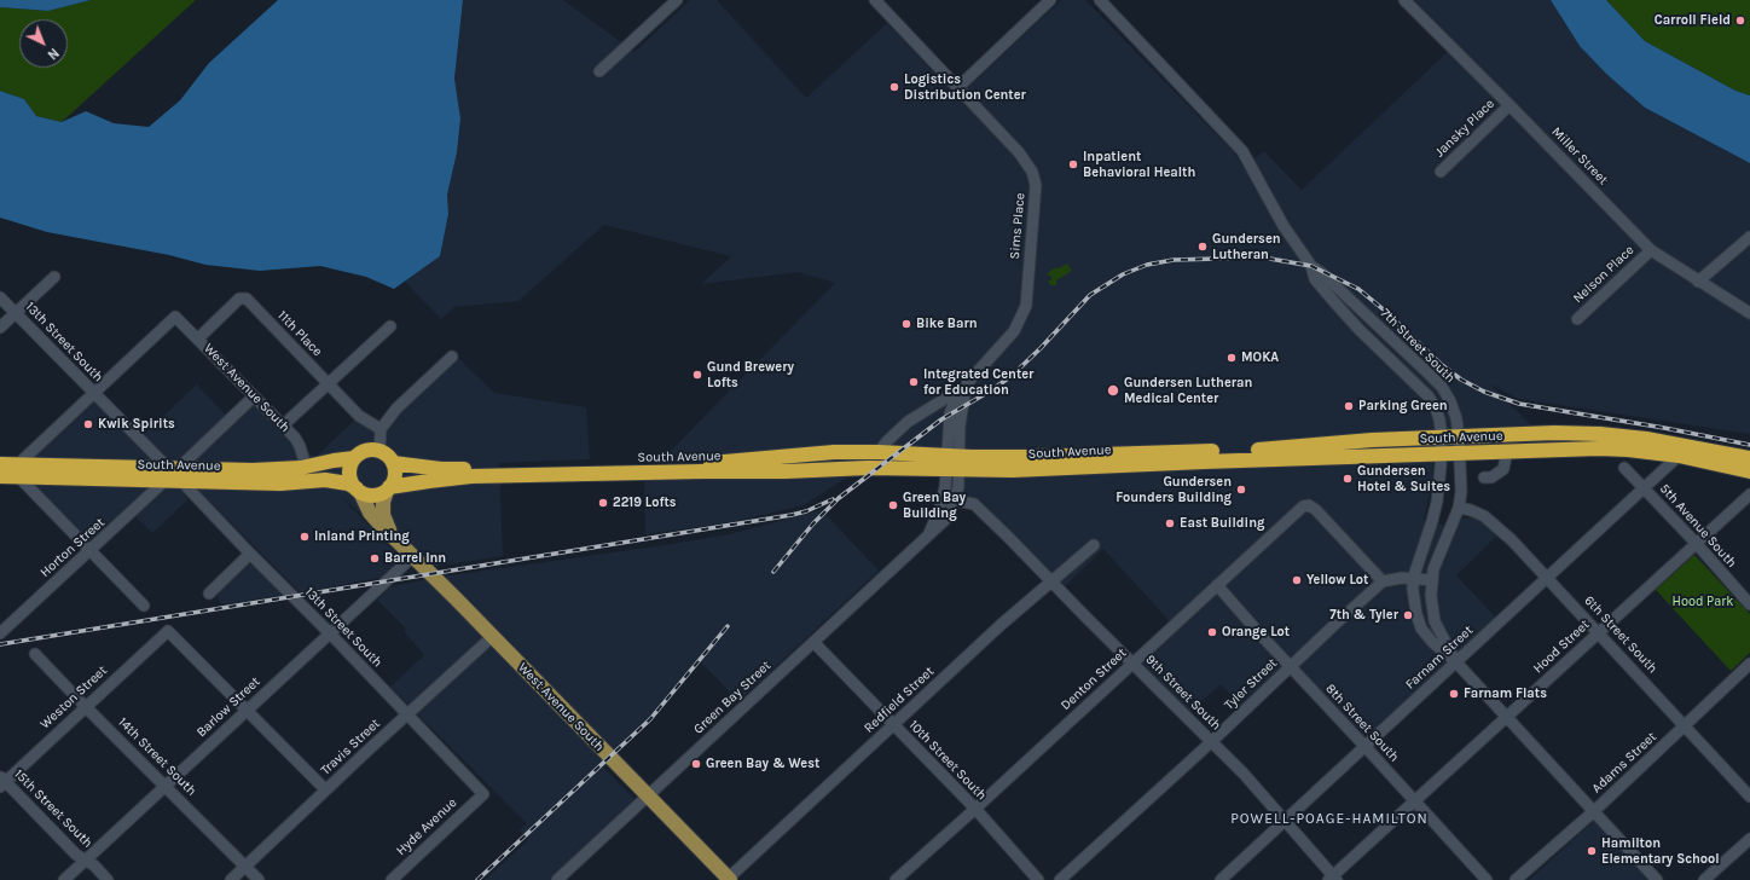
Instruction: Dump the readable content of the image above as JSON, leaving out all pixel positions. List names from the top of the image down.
{
  "streets": {
    "highway": ["South Avenue"],
    "main road": ["West Avenue South"],
    "street": [
      "Jansky Place",
      "Miller Street",
      "Sims Place",
      "Nelson Place",
      "11th Place",
      "13th Street South",
      "7th Street South",
      "5th Avenue South",
      "Horton Street",
      "6th Street South",
      "Hood Street",
      "Farnam Street",
      "Denton Street",
      "Tyler Street",
      "9th Street South",
      "Weston Street",
      "Green Bay Street",
      "Redfield Street",
      "Barlow Street",
      "8th Street South",
      "Travis Street",
      "14th Street South",
      "10th Street South",
      "Adams Street",
      "15th Street South",
      "Hyde Avenue"
    ]
  },
  "crossings": [
    ["Jansky Place", "Miller Street"],
    ["Miller Street", "Nelson Place"],
    ["Sims Place", "South Avenue"],
    ["11th Place", "West Avenue South"],
    ["13th Street South", "West Avenue South"],
    ["13th Street South", "South Avenue"],
    ["13th Street South", "Horton Street"],
    ["13th Street South", "Barlow Street"],
    ["13th Street South", "Travis Street"],
    ["13th Street South", "Hyde Avenue"],
    ["7th Street South", "South Avenue"],
    ["7th Street South", "6th Street South"],
    ["7th Street South", "Hood Street"],
    ["7th Street South", "Farnam Street"],
    ["7th Street South", "Adams Street"],
    ["West Avenue South", "South Avenue"],
    ["West Avenue South", "Horton Street"],
    ["West Avenue South", "Green Bay Street"],
    ["West Avenue South", "Redfield Street"],
    ["West Avenue South", "Barlow Street"],
    ["West Avenue South", "Travis Street"],
    ["South Avenue", "Horton Street"],
    ["South Avenue", "Farnam Street"],
    ["South Avenue", "Green Bay Street"],
    ["5th Avenue South", "Hood Street"],
    ["5th Avenue South", "Farnam Street"],
    ["6th Street South", "Hood Street"],
    ["6th Street South", "Farnam Street"],
    ["6th Street South", "Adams Street"],
    ["Hood Street", "9th Street South"],
    ["Hood Street", "8th Street South"],
    ["Farnam Street", "9th Street South"],
    ["Farnam Street", "8th Street South"],
    ["Denton Street", "Tyler Street"],
    ["Denton Street", "9th Street South"],
    ["Denton Street", "8th Street South"],
    ["Denton Street", "10th Street South"],
    ["Tyler Street", "9th Street South"],
    ["Tyler Street", "8th Street South"],
    ["9th Street South", "Green Bay Street"],
    ["9th Street South", "Redfield Street"],
    ["Weston Street", "Barlow Street"],
    ["Weston Street", "14th Street South"],
    ["Weston Street", "15th Street South"],
    ["Green Bay Street", "10th Street South"],
    ["Redfield Street", "10th Street South"],
    ["Barlow Street", "14th Street South"],
    ["Barlow Street", "15th Street South"],
    ["Travis Street", "14th Street South"]
  ],
  "districts": ["POWELL-POAGE-HAMILTON"],
  "parks": ["Hood Park"],
  "places": [
    "Carroll Field",
    "Logistics Distribution Center",
    "Inpatient Behavioral Health",
    "Gundersen Lutheran",
    "Bike Barn",
    "MOKA",
    "Gund Brewery Lofts",
    "Integrated Center for Education",
    "Gundersen Lutheran Medical Center",
    "Parking Green",
    "Kwik Spirits",
    "Gundersen Hotel & Suites",
    "Gundersen Founders Building",
    "2219 Lofts",
    "Green Bay Building",
    "East Building",
    "Inland Printing",
    "Barrel Inn",
    "Yellow Lot",
    "7th & Tyler",
    "Orange Lot",
    "Farnam Flats",
    "Green Bay & West",
    "Hamilton Elementary School"
  ],
  "north": "bottom right"
}
